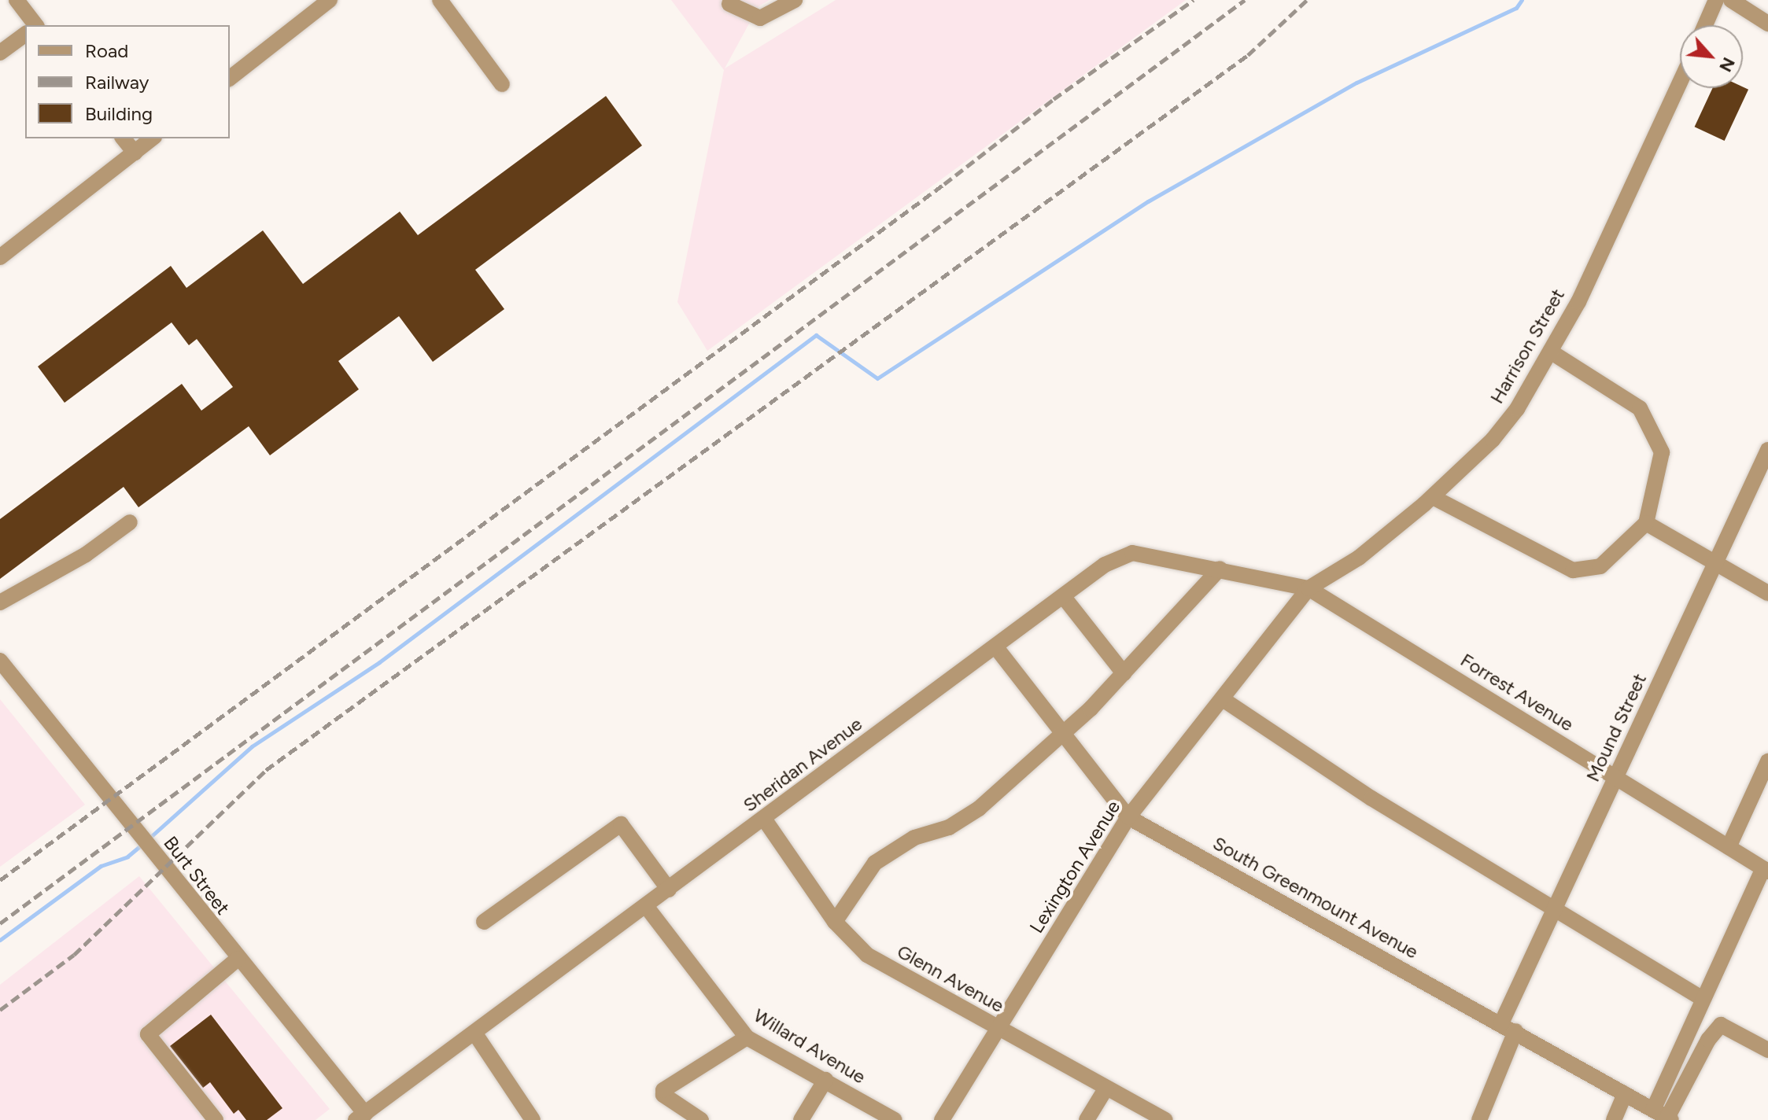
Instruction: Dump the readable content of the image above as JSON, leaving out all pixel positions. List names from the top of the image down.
{
  "streets": {
    "street": [
      "Harrison Street",
      "Forrest Avenue",
      "Mound Street",
      "Sheridan Avenue",
      "Lexington Avenue",
      "Burt Street",
      "South Greenmount Avenue",
      "Glenn Avenue",
      "Willard Avenue"
    ]
  },
  "crossings": [
    ["Harrison Street", "Forrest Avenue"],
    ["Harrison Street", "Sheridan Avenue"],
    ["Harrison Street", "Lexington Avenue"],
    ["Forrest Avenue", "Mound Street"],
    ["Forrest Avenue", "Sheridan Avenue"],
    ["Forrest Avenue", "Lexington Avenue"],
    ["Mound Street", "South Greenmount Avenue"],
    ["Sheridan Avenue", "Lexington Avenue"],
    ["Sheridan Avenue", "Burt Street"],
    ["Sheridan Avenue", "South Greenmount Avenue"],
    ["Sheridan Avenue", "Glenn Avenue"],
    ["Sheridan Avenue", "Willard Avenue"],
    ["Lexington Avenue", "South Greenmount Avenue"],
    ["Lexington Avenue", "Glenn Avenue"]
  ],
  "legend": ["Road", "Railway", "Building"],
  "north": "bottom right"
}
